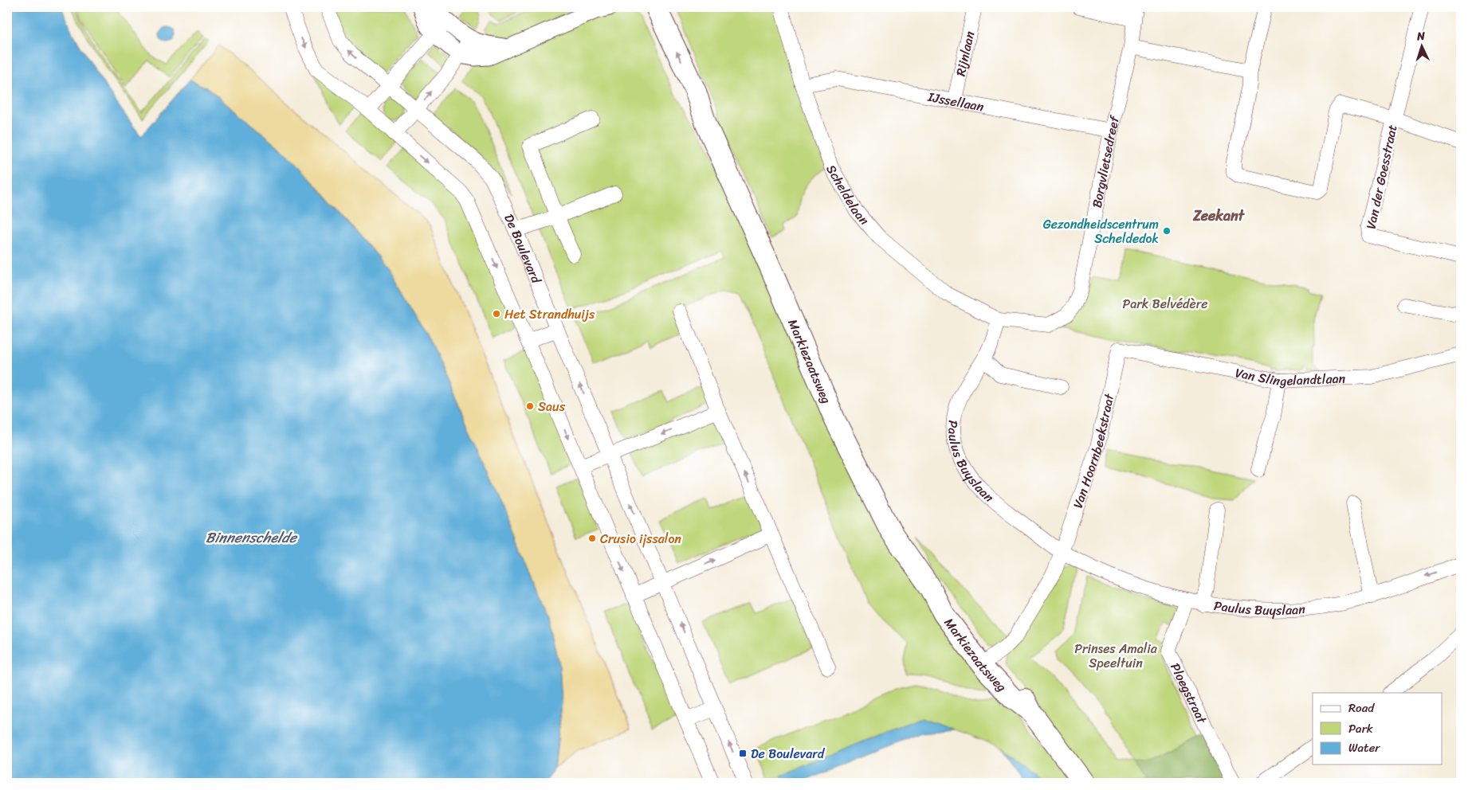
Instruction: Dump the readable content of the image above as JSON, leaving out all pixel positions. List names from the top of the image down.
{
  "streets": {
    "main road": ["Markiezaatsweg"],
    "street": [
      "Rijnlaan",
      "IJssellaan",
      "Borgvlietsedreef",
      "Van der Goesstraat",
      "Scheldelaan",
      "De Boulevard",
      "Van Slingelandtlaan",
      "Van Hoornbeekstraat",
      "Paulus Buyslaan",
      "Ploegstraat"
    ]
  },
  "crossings": [
    ["Rijnlaan", "IJssellaan"],
    ["IJssellaan", "Borgvlietsedreef"],
    ["IJssellaan", "Scheldelaan"],
    ["Borgvlietsedreef", "Scheldelaan"],
    ["Borgvlietsedreef", "Paulus Buyslaan"],
    ["Scheldelaan", "Paulus Buyslaan"],
    ["Van Slingelandtlaan", "Van Hoornbeekstraat"],
    ["Van Hoornbeekstraat", "Paulus Buyslaan"],
    ["Paulus Buyslaan", "Ploegstraat"]
  ],
  "districts": ["Zeekant"],
  "water": ["Binnenschelde"],
  "parks": ["Park Belvédère", "Prinses Amalia Speeltuin"],
  "places": {
    "other": [
      "Gezondheidscentrum Scheldedok",
      "Het Strandhuijs",
      "Saus",
      "Crusio ijssalon"
    ],
    "transit": ["De Boulevard"]
  },
  "legend": ["Road", "Park", "Water"],
  "north": "top"
}
